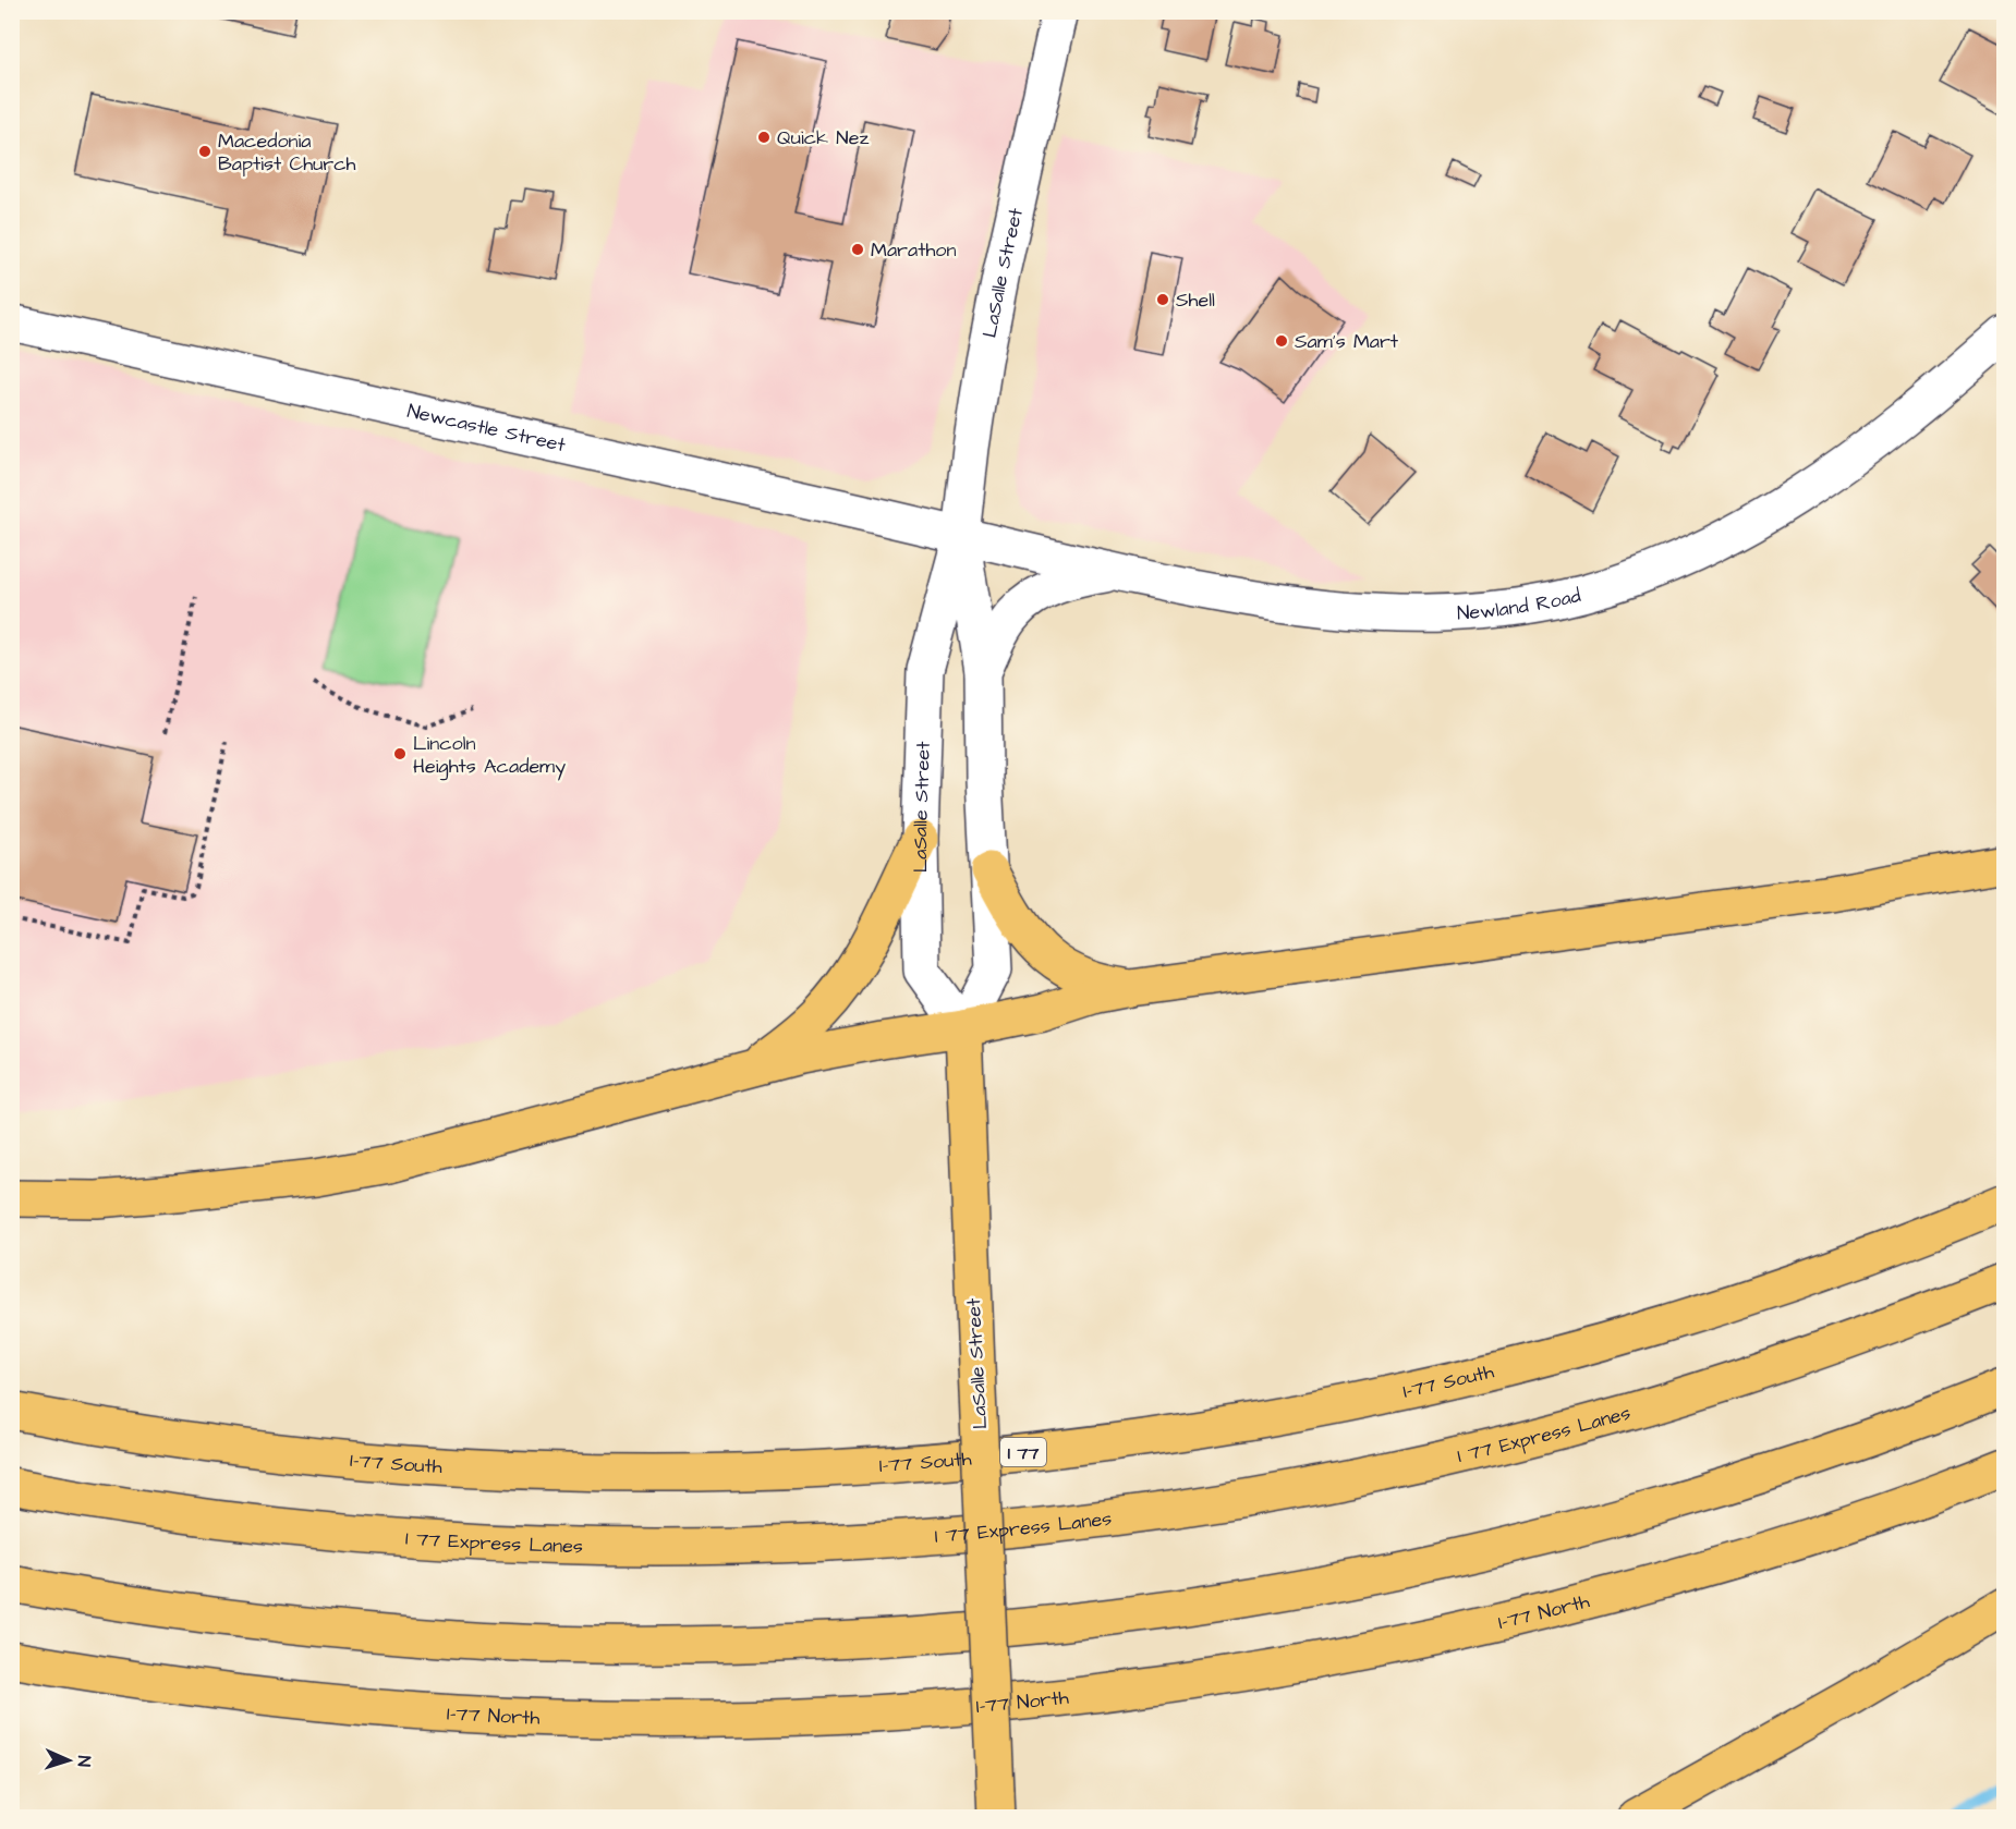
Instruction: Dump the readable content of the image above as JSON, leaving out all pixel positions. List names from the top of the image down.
{
  "streets": {
    "main road": [
      "LaSalle Street",
      "I-77 South",
      "I 77 Express Lanes",
      "I 77",
      "I-77 North"
    ],
    "street": ["Newcastle Street", "Newland Road"]
  },
  "crossings": [
    ["LaSalle Street", "Newcastle Street"],
    ["LaSalle Street", "Newland Road"],
    ["Newcastle Street", "Newland Road"]
  ],
  "places": [
    "Quick Nez",
    "Macedonia Baptist Church",
    "Marathon",
    "Shell",
    "Sam's Mart",
    "Lincoln Heights Academy"
  ],
  "north": "right"
}
